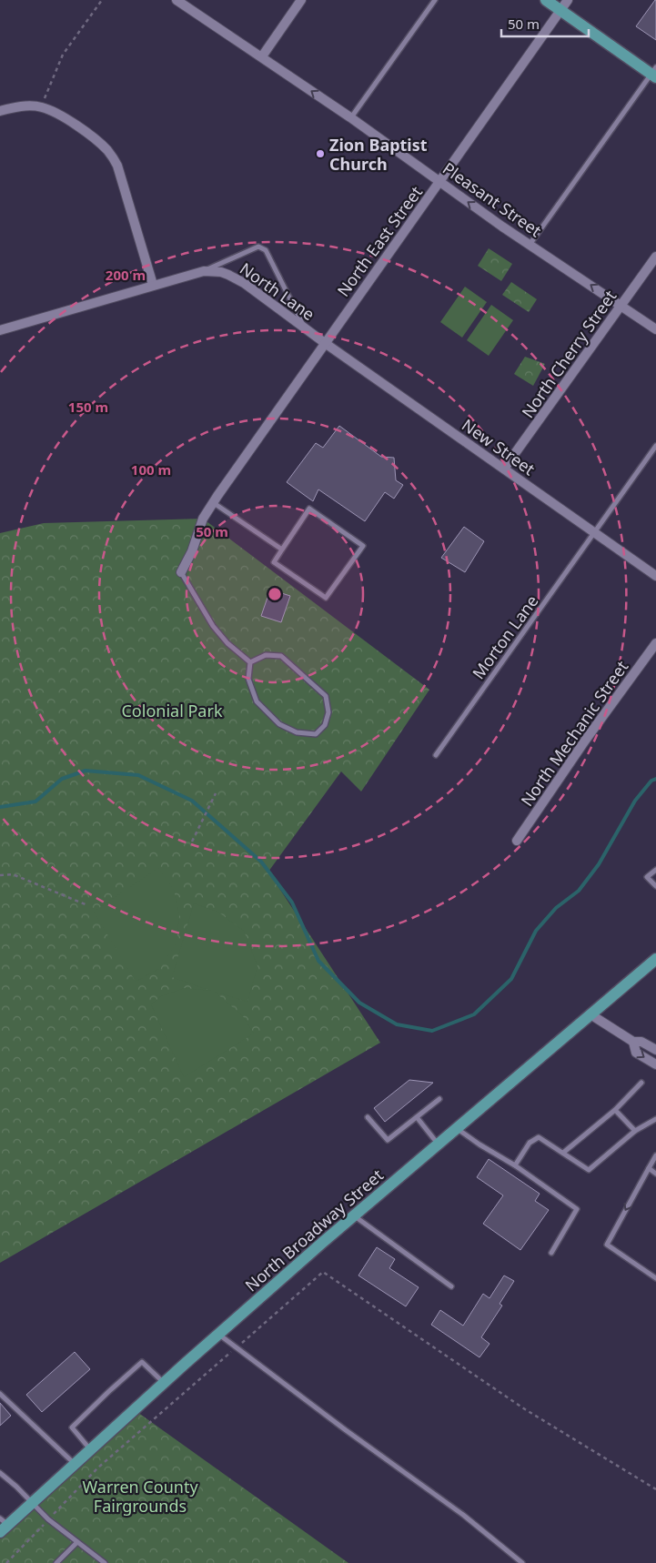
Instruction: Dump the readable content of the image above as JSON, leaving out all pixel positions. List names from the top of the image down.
{
  "streets": {
    "main road": ["North Broadway Street"],
    "street": [
      "Pleasant Street",
      "North East Street",
      "North Lane",
      "North Cherry Street",
      "New Street",
      "North Mechanic Street"
    ],
    "lane": ["Morton Lane"]
  },
  "crossings": [
    ["Pleasant Street", "North East Street"],
    ["Pleasant Street", "North Cherry Street"],
    ["North East Street", "North Lane"],
    ["North East Street", "New Street"],
    ["North Lane", "New Street"],
    ["North Cherry Street", "New Street"],
    ["New Street", "Morton Lane"]
  ],
  "one_way": ["Pleasant Street"],
  "parks": ["Colonial Park", "Warren County Fairgrounds"],
  "places": ["Zion Baptist Church"],
  "scale_bar": "50 m",
  "rings": [
    "200 m",
    "150 m",
    "100 m",
    "50 m"
  ]
}
